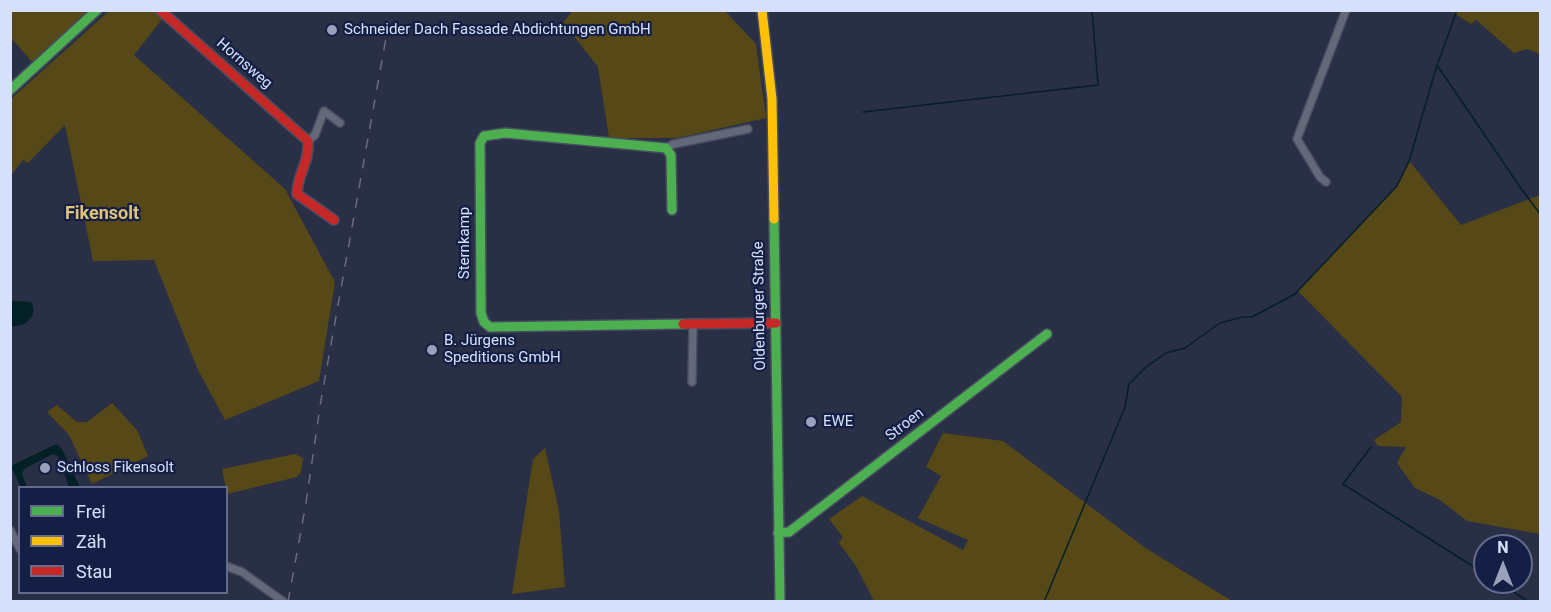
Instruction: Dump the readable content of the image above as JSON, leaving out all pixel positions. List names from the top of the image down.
{
  "streets": {
    "street": [
      "Hornsweg",
      "Sternkamp",
      "Oldenburger Straße",
      "Stroen"
    ]
  },
  "crossings": [
    ["Sternkamp", "Oldenburger Straße"],
    ["Oldenburger Straße", "Stroen"]
  ],
  "districts": ["Fikensolt"],
  "places": [
    "Schneider Dach Fassade Abdichtungen GmbH",
    "B. Jürgens Speditions GmbH",
    "EWE",
    "Schloss Fikensolt"
  ],
  "legend": ["Frei", "Zäh", "Stau"],
  "north": "top"
}
